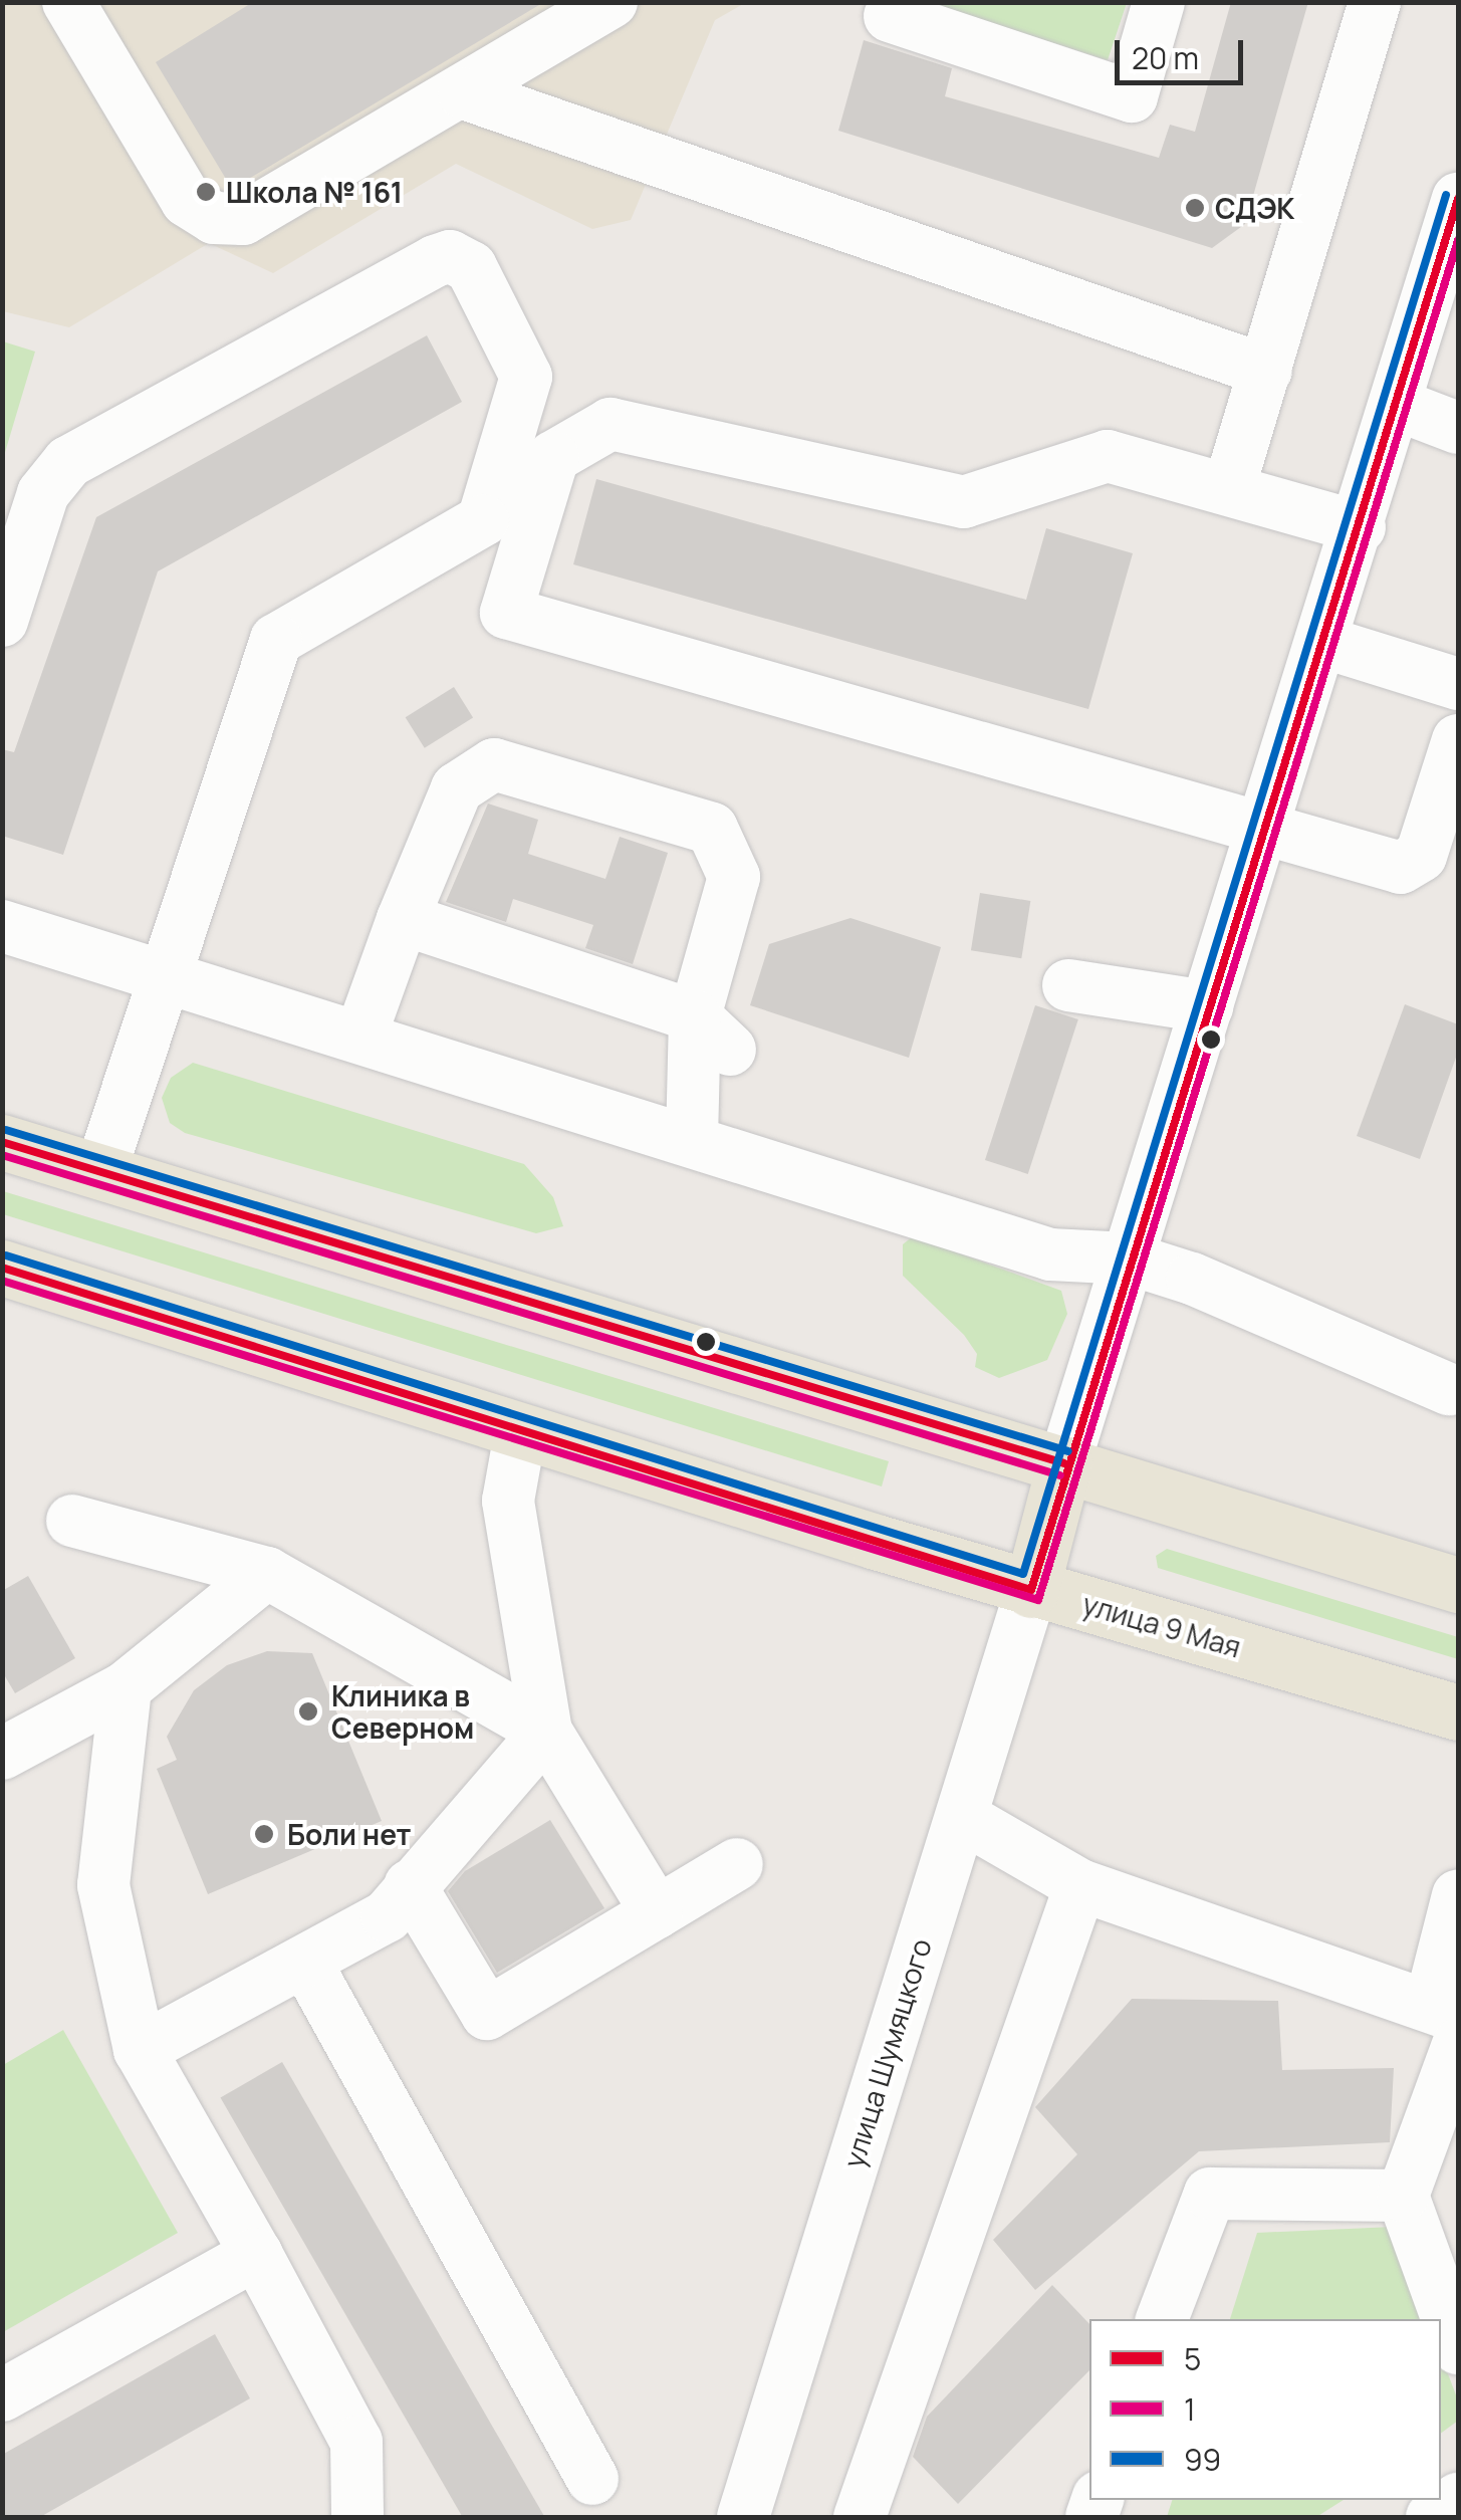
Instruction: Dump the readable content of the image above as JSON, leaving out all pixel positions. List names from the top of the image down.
{
  "streets": {
    "main road": ["улица 9 Мая"],
    "street": ["улица Шумяцкого"]
  },
  "crossings": [
    ["улица 9 Мая", "улица Шумяцкого"]
  ],
  "places": [
    "Школа № 161",
    "СДЭК",
    "Клиника в Северном",
    "Боли нет"
  ],
  "lines": ["transit line 99", "transit line 5", "transit line 1"],
  "legend": ["5", "1", "99"],
  "scale_bar": "20 m"
}
